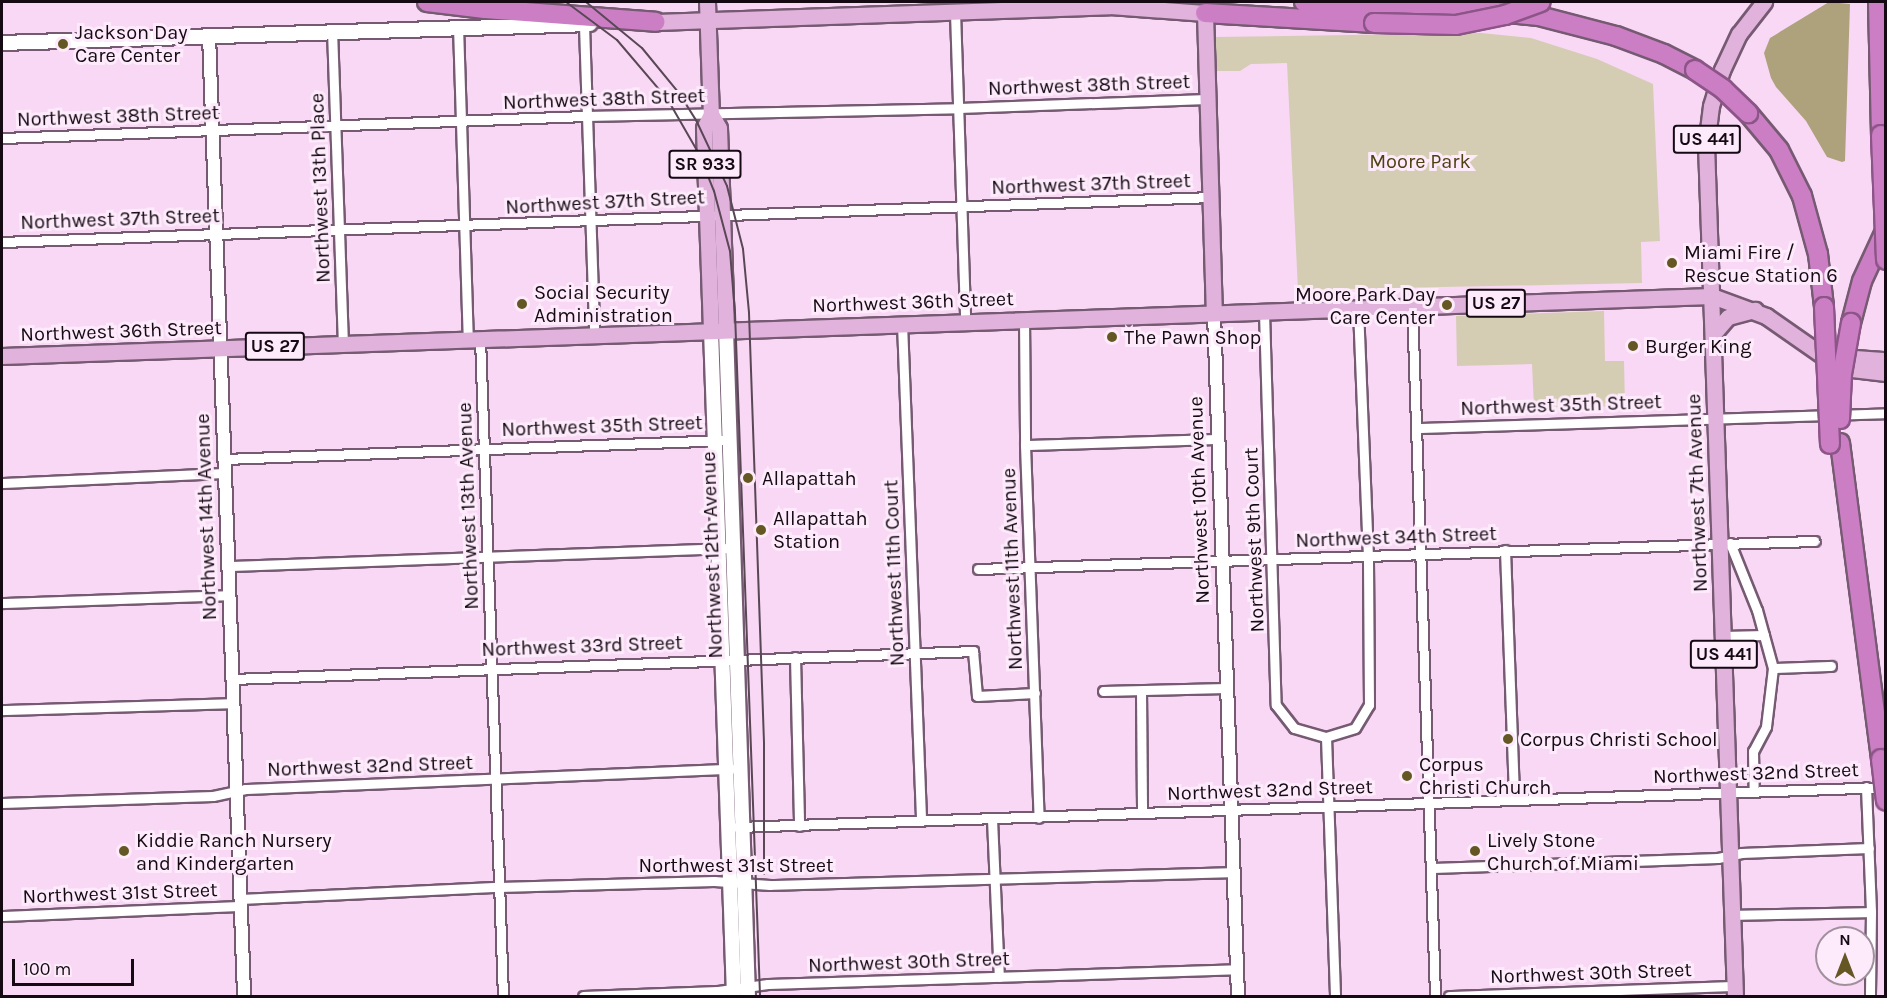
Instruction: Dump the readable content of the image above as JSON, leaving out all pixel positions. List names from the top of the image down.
{
  "streets": {
    "main road": [
      "US 441",
      "SR 933",
      "Northwest 36th Street",
      "US 27",
      "Northwest 7th Avenue",
      "Northwest 10th Avenue",
      "Northwest 12th Avenue"
    ],
    "street": [
      "Northwest 38th Street",
      "Northwest 37th Street",
      "Northwest 13th Place",
      "Northwest 35th Street",
      "Northwest 13th Avenue",
      "Northwest 14th Avenue",
      "Northwest 34th Street",
      "Northwest 9th Court",
      "Northwest 11th Avenue",
      "Northwest 11th Court",
      "Northwest 33rd Street",
      "Northwest 32nd Street",
      "Northwest 31st Street",
      "Northwest 30th Street"
    ]
  },
  "crossings": [
    ["Northwest 38th Street", "Northwest 13th Place"],
    ["Northwest 38th Street", "Northwest 10th Avenue"],
    ["Northwest 38th Street", "Northwest 13th Avenue"],
    ["Northwest 38th Street", "Northwest 14th Avenue"],
    ["Northwest 38th Street", "Northwest 12th Avenue"],
    ["Northwest 37th Street", "Northwest 13th Place"],
    ["Northwest 37th Street", "Northwest 10th Avenue"],
    ["Northwest 37th Street", "Northwest 13th Avenue"],
    ["Northwest 37th Street", "Northwest 14th Avenue"],
    ["Northwest 37th Street", "Northwest 12th Avenue"],
    ["Northwest 13th Place", "Northwest 36th Street"],
    ["Northwest 36th Street", "Northwest 7th Avenue"],
    ["Northwest 36th Street", "Northwest 10th Avenue"],
    ["Northwest 36th Street", "Northwest 13th Avenue"],
    ["Northwest 36th Street", "Northwest 14th Avenue"],
    ["Northwest 36th Street", "Northwest 9th Court"],
    ["Northwest 36th Street", "Northwest 12th Avenue"],
    ["Northwest 36th Street", "Northwest 11th Avenue"],
    ["Northwest 36th Street", "Northwest 11th Court"],
    ["Northwest 35th Street", "Northwest 7th Avenue"],
    ["Northwest 35th Street", "Northwest 13th Avenue"],
    ["Northwest 35th Street", "Northwest 14th Avenue"],
    ["Northwest 35th Street", "Northwest 12th Avenue"],
    ["Northwest 7th Avenue", "Northwest 34th Street"],
    ["Northwest 7th Avenue", "Northwest 32nd Street"],
    ["Northwest 7th Avenue", "Northwest 30th Street"],
    ["Northwest 10th Avenue", "Northwest 34th Street"],
    ["Northwest 10th Avenue", "Northwest 32nd Street"],
    ["Northwest 10th Avenue", "Northwest 31st Street"],
    ["Northwest 10th Avenue", "Northwest 30th Street"],
    ["Northwest 13th Avenue", "Northwest 33rd Street"],
    ["Northwest 13th Avenue", "Northwest 32nd Street"],
    ["Northwest 13th Avenue", "Northwest 31st Street"],
    ["Northwest 14th Avenue", "Northwest 33rd Street"],
    ["Northwest 14th Avenue", "Northwest 32nd Street"],
    ["Northwest 14th Avenue", "Northwest 31st Street"],
    ["Northwest 34th Street", "Northwest 9th Court"],
    ["Northwest 34th Street", "Northwest 11th Avenue"],
    ["Northwest 12th Avenue", "Northwest 33rd Street"],
    ["Northwest 12th Avenue", "Northwest 32nd Street"],
    ["Northwest 12th Avenue", "Northwest 31st Street"],
    ["Northwest 12th Avenue", "Northwest 30th Street"],
    ["Northwest 11th Avenue", "Northwest 33rd Street"],
    ["Northwest 11th Avenue", "Northwest 32nd Street"],
    ["Northwest 11th Court", "Northwest 33rd Street"],
    ["Northwest 11th Court", "Northwest 32nd Street"]
  ],
  "parks": ["Moore Park"],
  "places": [
    "Jackson Day Care Center",
    "Miami Fire / Rescue Station 6",
    "Social Security Administration",
    "Moore Park Day Care Center",
    "The Pawn Shop",
    "Burger King",
    "Allapattah",
    "Allapattah Station",
    "Corpus Christi School",
    "Corpus Christi Church",
    "Kiddie Ranch Nursery and Kindergarten",
    "Lively Stone Church of Miami"
  ],
  "scale_bar": "100 m",
  "north": "top"
}
